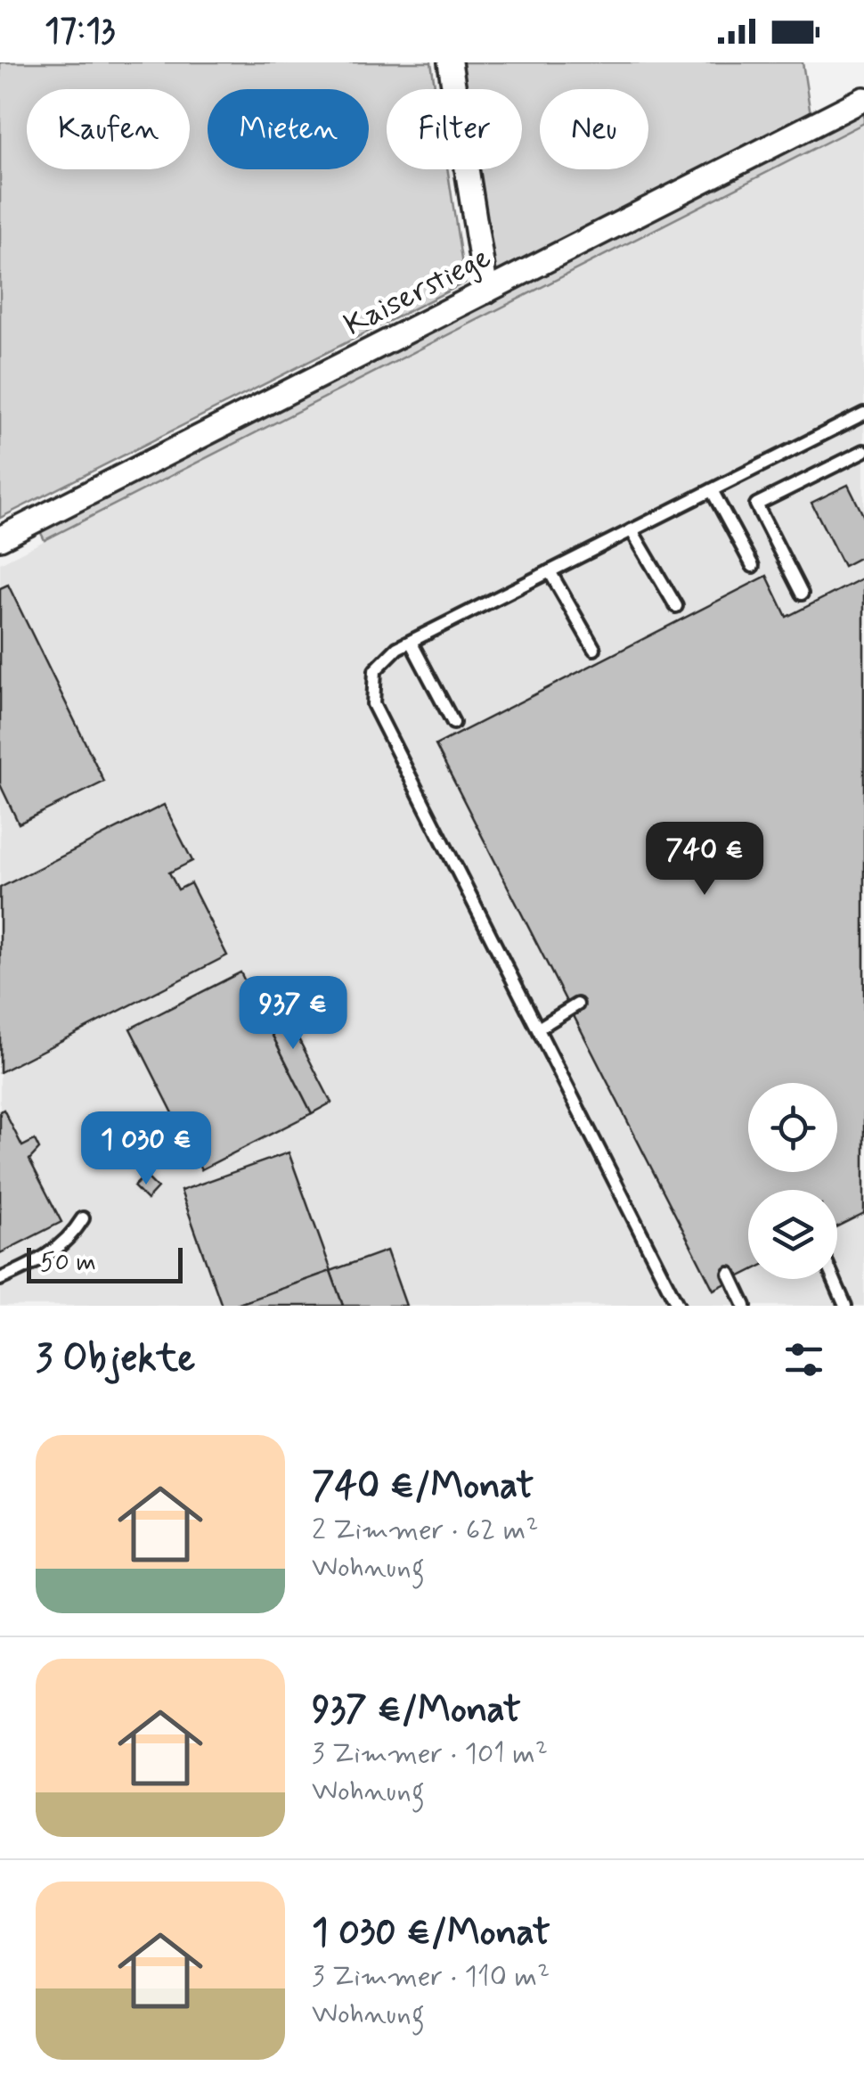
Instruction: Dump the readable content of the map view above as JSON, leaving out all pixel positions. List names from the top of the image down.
{
  "streets": {
    "street": ["Kaiserstiege"]
  },
  "scale_bar": "50 m",
  "page": {
    "status": "17:13",
    "chip": [
      "Kaufen",
      "Mieten",
      "Filter",
      "Neu"
    ],
    "price": ["740 €", "937 €", "1 030 €"],
    "scale": "50 m",
    "heading": "3 Objekte",
    "list": [
      {
        "name": "740 €/Monat",
        "note": "2 Zimmer · 62 m² · Wohnung"
      },
      {
        "name": "937 €/Monat",
        "note": "3 Zimmer · 101 m² · Wohnung"
      },
      {
        "name": "1 030 €/Monat",
        "note": "3 Zimmer · 110 m² · Wohnung"
      }
    ]
  }
}
